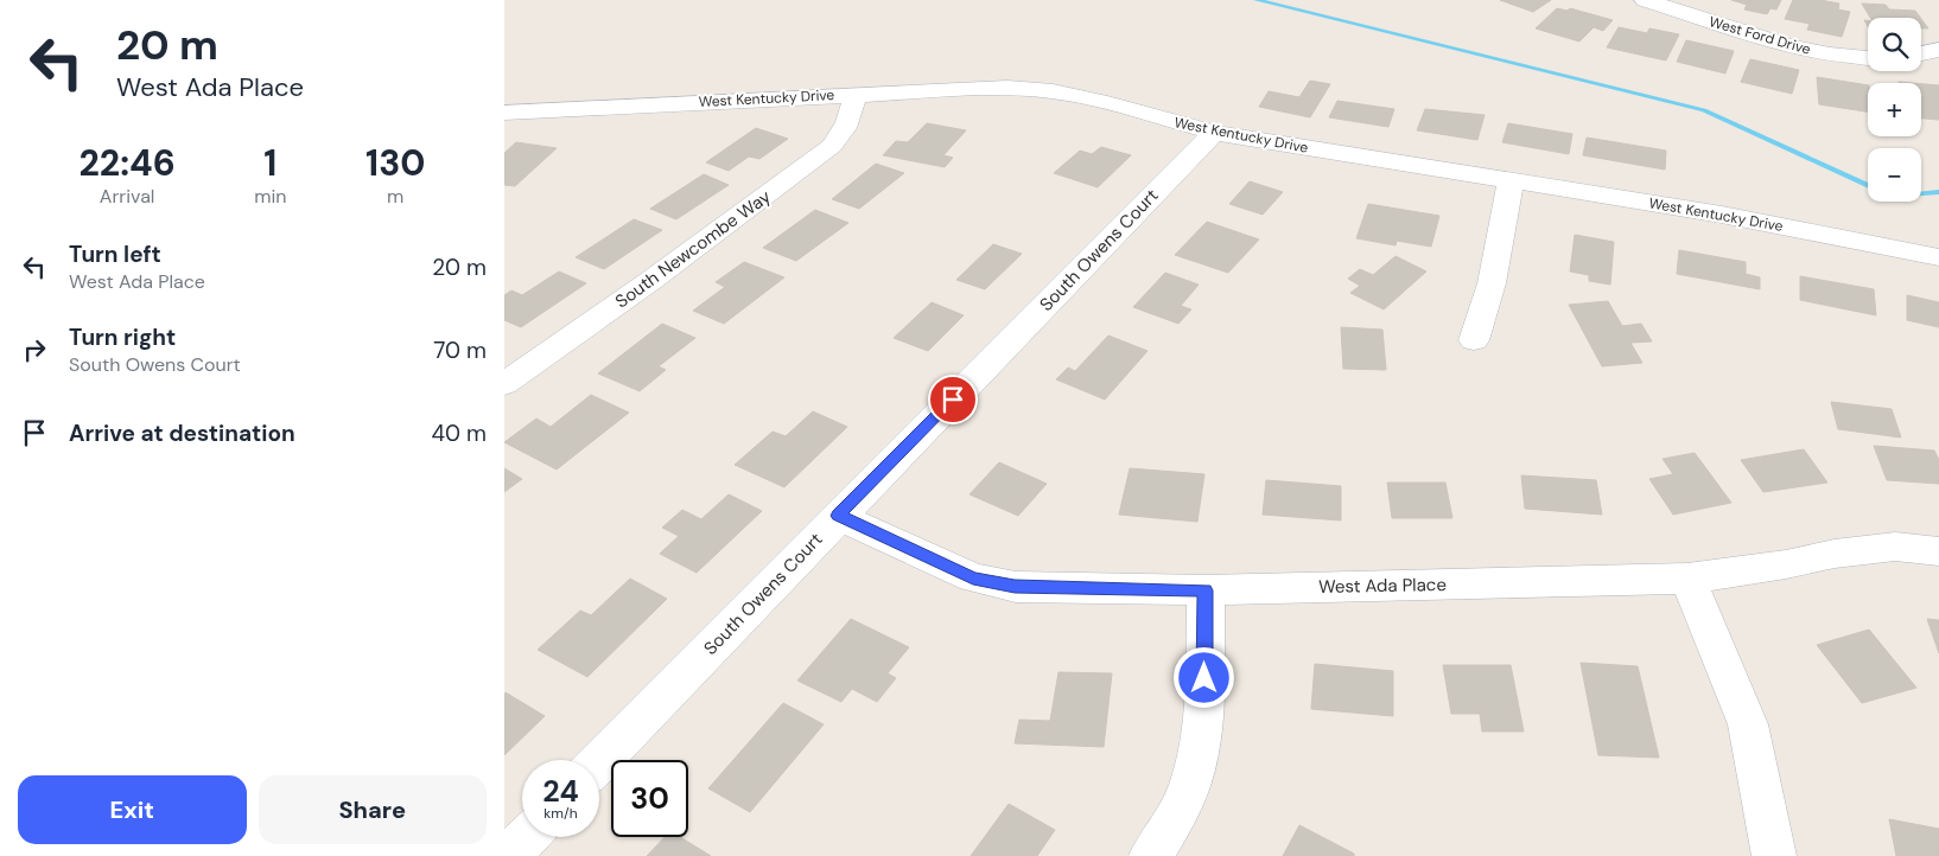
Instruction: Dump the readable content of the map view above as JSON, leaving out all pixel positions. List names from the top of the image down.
{
  "streets": {
    "street": [
      "West Ford Drive",
      "West Kentucky Drive",
      "South Newcombe Way",
      "South Owens Court",
      "West Ada Place"
    ]
  },
  "crossings": [
    ["West Kentucky Drive", "South Newcombe Way"],
    ["West Kentucky Drive", "South Owens Court"],
    ["South Owens Court", "West Ada Place"]
  ],
  "page": {
    "turn": ["20 m", "West Ada Place"],
    "map_buttons": ["+", "−"],
    "eta": [
      "22:46",
      "Arrival",
      "1",
      "min",
      "130",
      "m"
    ],
    "list": [
      {
        "name": "Turn left",
        "note": "West Ada Place",
        "value": "20 m"
      },
      {
        "name": "Turn right",
        "note": "South Owens Court",
        "value": "70 m"
      },
      {
        "name": "Arrive at destination",
        "value": "40 m"
      }
    ],
    "speed": "24 km/h",
    "limit": "30",
    "buttons": ["Exit", "Share"]
  }
}
